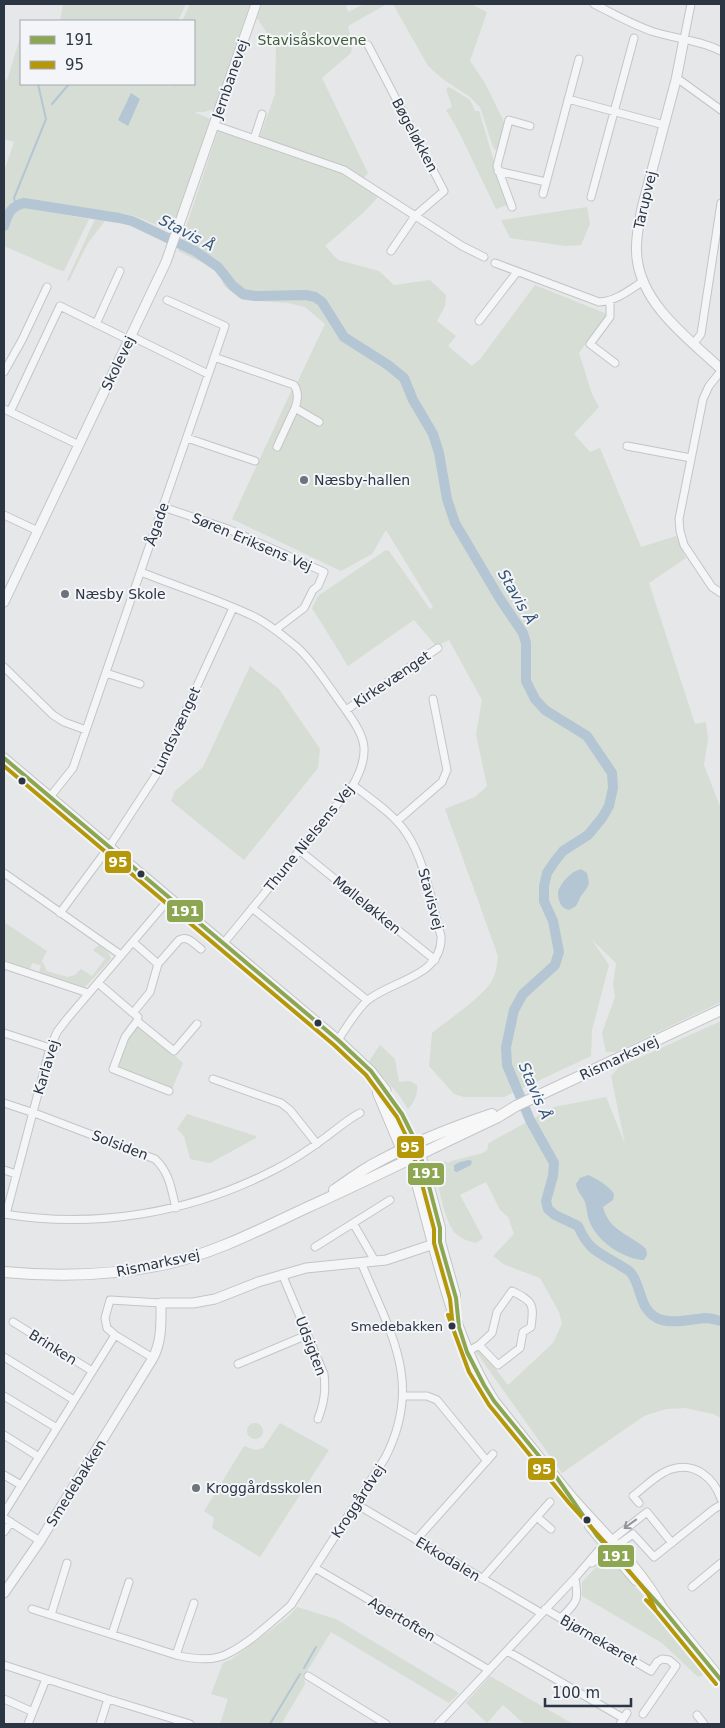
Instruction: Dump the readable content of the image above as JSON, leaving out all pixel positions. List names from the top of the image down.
{
  "streets": {
    "main road": ["Rismarksvej"],
    "street": [
      "Jernbanevej",
      "Bøgeløkken",
      "Tarupvej",
      "Skolevej",
      "Ågade",
      "Søren Eriksens Vej",
      "Kirkevænget",
      "Lundsvænget",
      "Thune Nielsens Vej",
      "Stavisvej",
      "Mølleløkken",
      "Karlavej",
      "Solsiden",
      "Udsigten",
      "Brinken",
      "Smedebakken",
      "Kroggårdvej",
      "Ekkodalen",
      "Agertoften",
      "Bjørnekæret"
    ]
  },
  "crossings": [
    ["Jernbanevej", "Skolevej"],
    ["Ågade", "Søren Eriksens Vej"],
    ["Ågade", "Thune Nielsens Vej"],
    ["Søren Eriksens Vej", "Thune Nielsens Vej"],
    ["Kirkevænget", "Thune Nielsens Vej"],
    ["Lundsvænget", "Thune Nielsens Vej"],
    ["Thune Nielsens Vej", "Stavisvej"],
    ["Thune Nielsens Vej", "Mølleløkken"],
    ["Stavisvej", "Mølleløkken"],
    ["Karlavej", "Solsiden"],
    ["Kroggårdvej", "Ekkodalen"],
    ["Kroggårdvej", "Agertoften"],
    ["Ekkodalen", "Bjørnekæret"]
  ],
  "water": ["Stavis Å"],
  "parks": ["Stavisåskovene"],
  "places": [
    "Næsby-hallen",
    "Næsby Skole",
    "Smedebakken",
    "Kroggårdsskolen"
  ],
  "lines": ["transit line 191", "transit line 95"],
  "legend": ["191", "95"],
  "scale_bar": "100 m"
}
